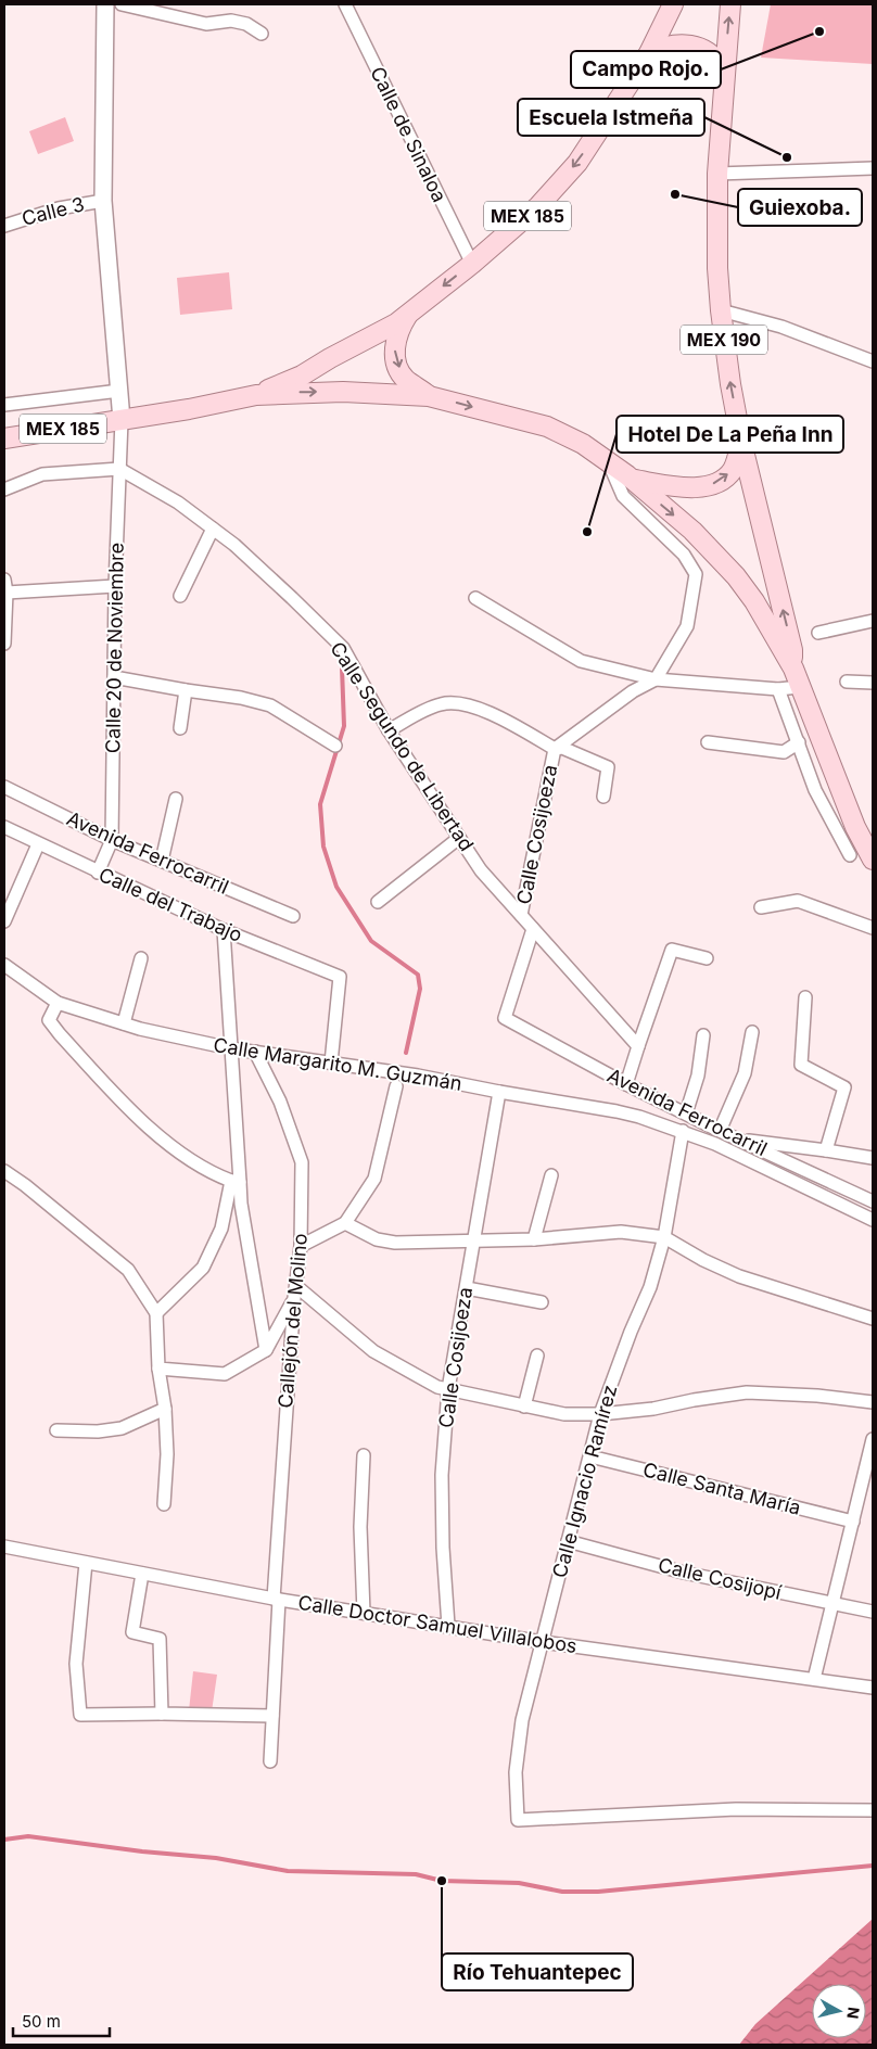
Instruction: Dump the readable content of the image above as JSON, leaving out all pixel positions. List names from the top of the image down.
{
  "streets": {
    "main road": ["MEX 185", "MEX 190"],
    "street": [
      "Calle de Sinaloa",
      "Calle 3",
      "Calle 20 de Noviembre",
      "Calle Segundo de Libertad",
      "Calle Cosijoeza",
      "Avenida Ferrocarril",
      "Calle del Trabajo",
      "Calle Margarito M. Guzmán",
      "Callejón del Molino",
      "Calle Ignacio Ramírez",
      "Calle Santa María",
      "Calle Cosijopí",
      "Calle Doctor Samuel Villalobos"
    ]
  },
  "crossings": [
    ["Calle de Sinaloa", "MEX 185"],
    ["MEX 185", "MEX 190"],
    ["MEX 185", "Calle 20 de Noviembre"],
    ["Calle 20 de Noviembre", "Calle Segundo de Libertad"],
    ["Calle 20 de Noviembre", "Avenida Ferrocarril"],
    ["Calle 20 de Noviembre", "Calle del Trabajo"],
    ["Calle Segundo de Libertad", "Calle Cosijoeza"],
    ["Calle Cosijoeza", "Avenida Ferrocarril"],
    ["Calle Cosijoeza", "Calle Margarito M. Guzmán"],
    ["Calle Cosijoeza", "Calle Doctor Samuel Villalobos"],
    ["Calle del Trabajo", "Calle Margarito M. Guzmán"],
    ["Calle Margarito M. Guzmán", "Callejón del Molino"],
    ["Calle Margarito M. Guzmán", "Calle Ignacio Ramírez"],
    ["Callejón del Molino", "Calle Doctor Samuel Villalobos"],
    ["Calle Ignacio Ramírez", "Calle Santa María"],
    ["Calle Ignacio Ramírez", "Calle Cosijopí"],
    ["Calle Ignacio Ramírez", "Calle Doctor Samuel Villalobos"]
  ],
  "places": [
    "Campo Rojo.",
    "Escuela Istmeña",
    "Guiexoba.",
    "Hotel De La Peña Inn",
    "Río Tehuantepec"
  ],
  "scale_bar": "50 m",
  "north": "right"
}
